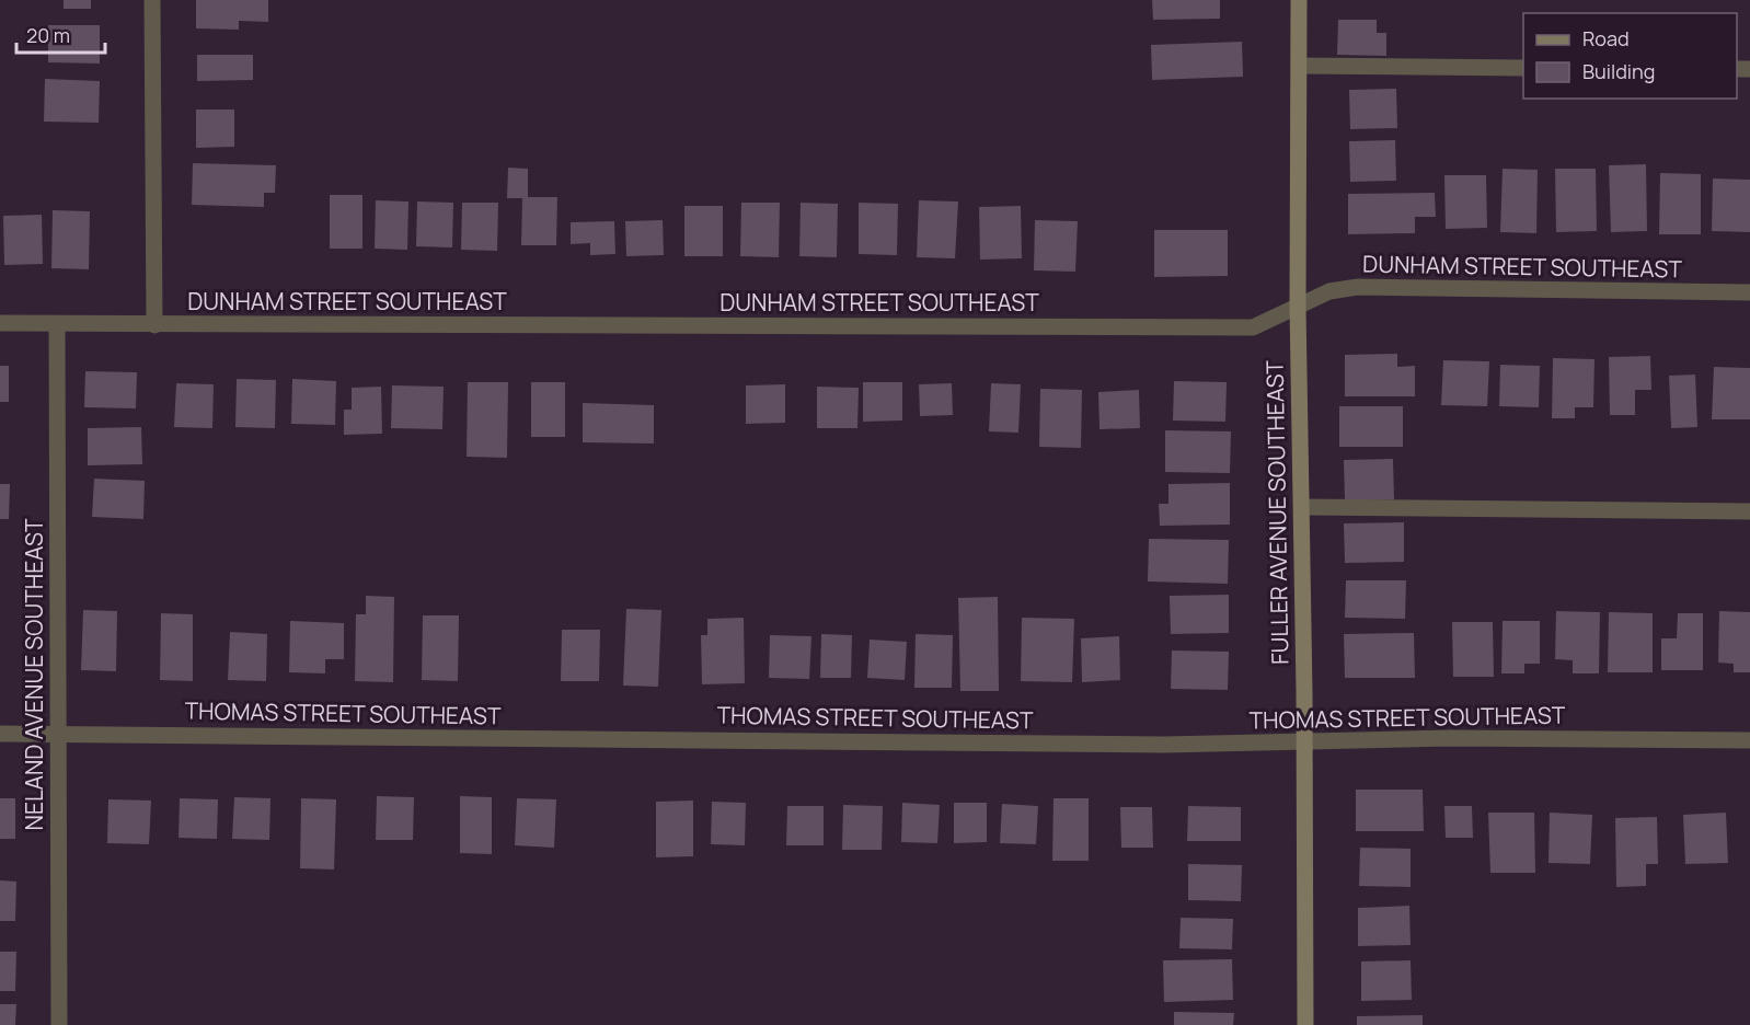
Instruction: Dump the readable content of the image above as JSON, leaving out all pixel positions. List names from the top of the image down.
{
  "streets": {
    "main road": ["FULLER AVENUE SOUTHEAST"],
    "street": ["DUNHAM STREET SOUTHEAST", "NELAND AVENUE SOUTHEAST", "THOMAS STREET SOUTHEAST"]
  },
  "crossings": [
    ["DUNHAM STREET SOUTHEAST", "FULLER AVENUE SOUTHEAST"],
    ["DUNHAM STREET SOUTHEAST", "NELAND AVENUE SOUTHEAST"],
    ["FULLER AVENUE SOUTHEAST", "THOMAS STREET SOUTHEAST"],
    ["NELAND AVENUE SOUTHEAST", "THOMAS STREET SOUTHEAST"]
  ],
  "legend": ["Road", "Building"],
  "scale_bar": "20 m"
}
